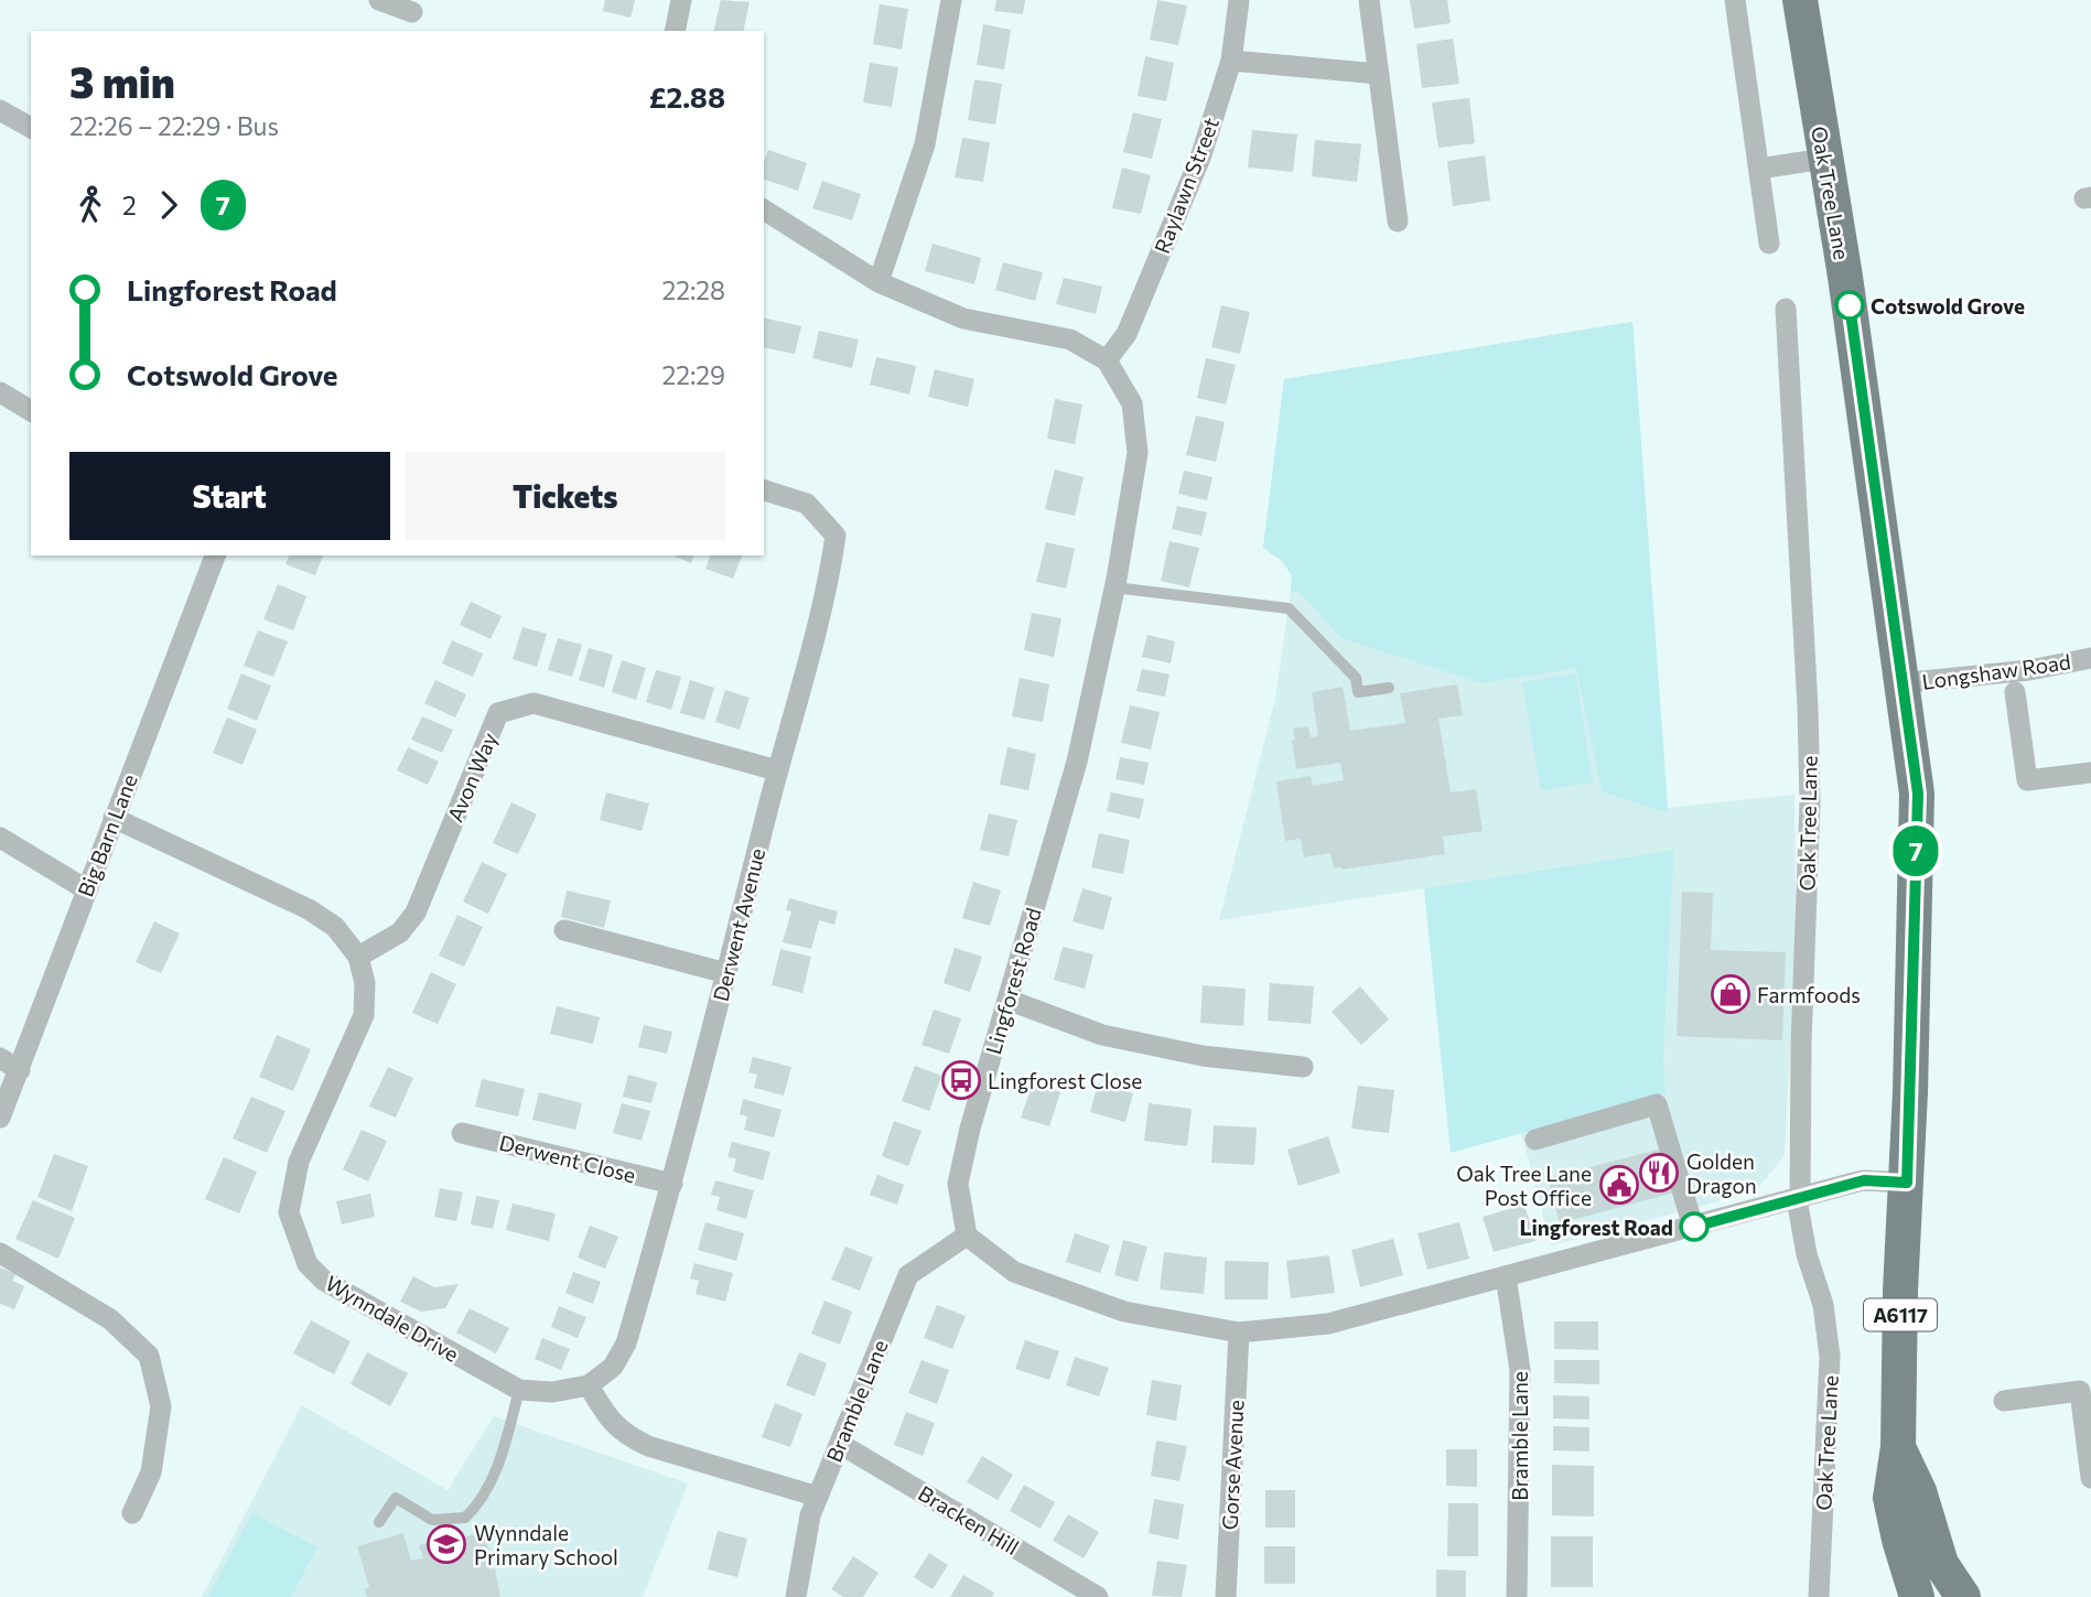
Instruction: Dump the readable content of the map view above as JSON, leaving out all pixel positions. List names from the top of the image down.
{
  "streets": {
    "main road": ["Oak Tree Lane", "A6117"],
    "street": [
      "Raylawn Street",
      "Longshaw Road",
      "Avon Way",
      "Big Barn Lane",
      "Derwent Avenue",
      "Lingforest Road",
      "Derwent Close",
      "Wynndale Drive",
      "Bramble Lane",
      "Gorse Avenue",
      "Bracken Hill"
    ]
  },
  "crossings": [
    ["Raylawn Street", "Lingforest Road"],
    ["Oak Tree Lane", "Longshaw Road"],
    ["Avon Way", "Derwent Avenue"],
    ["Avon Way", "Wynndale Drive"],
    ["Big Barn Lane", "Wynndale Drive"],
    ["Derwent Avenue", "Derwent Close"],
    ["Derwent Avenue", "Wynndale Drive"],
    ["Lingforest Road", "Bramble Lane"],
    ["Bramble Lane", "Bracken Hill"]
  ],
  "places": {
    "other": ["Cotswold Grove", "Lingforest Road"],
    "shop": ["Farmfoods"],
    "bus stop": ["Lingforest Close"],
    "restaurant": ["Golden Dragon"],
    "public building": ["Oak Tree Lane Post Office"],
    "school or university": ["Wynndale Primary School"]
  },
  "lines": ["bus line 7"],
  "page": {
    "on_map": "7",
    "heading": ["3 min", "22:26 – 22:29 · Bus", "£2.88"],
    "legs": ["2", "7"],
    "list": [
      {
        "name": "Lingforest Road",
        "value": "22:28"
      },
      {
        "name": "Cotswold Grove",
        "value": "22:29"
      }
    ],
    "buttons": ["Start", "Tickets"]
  }
}
